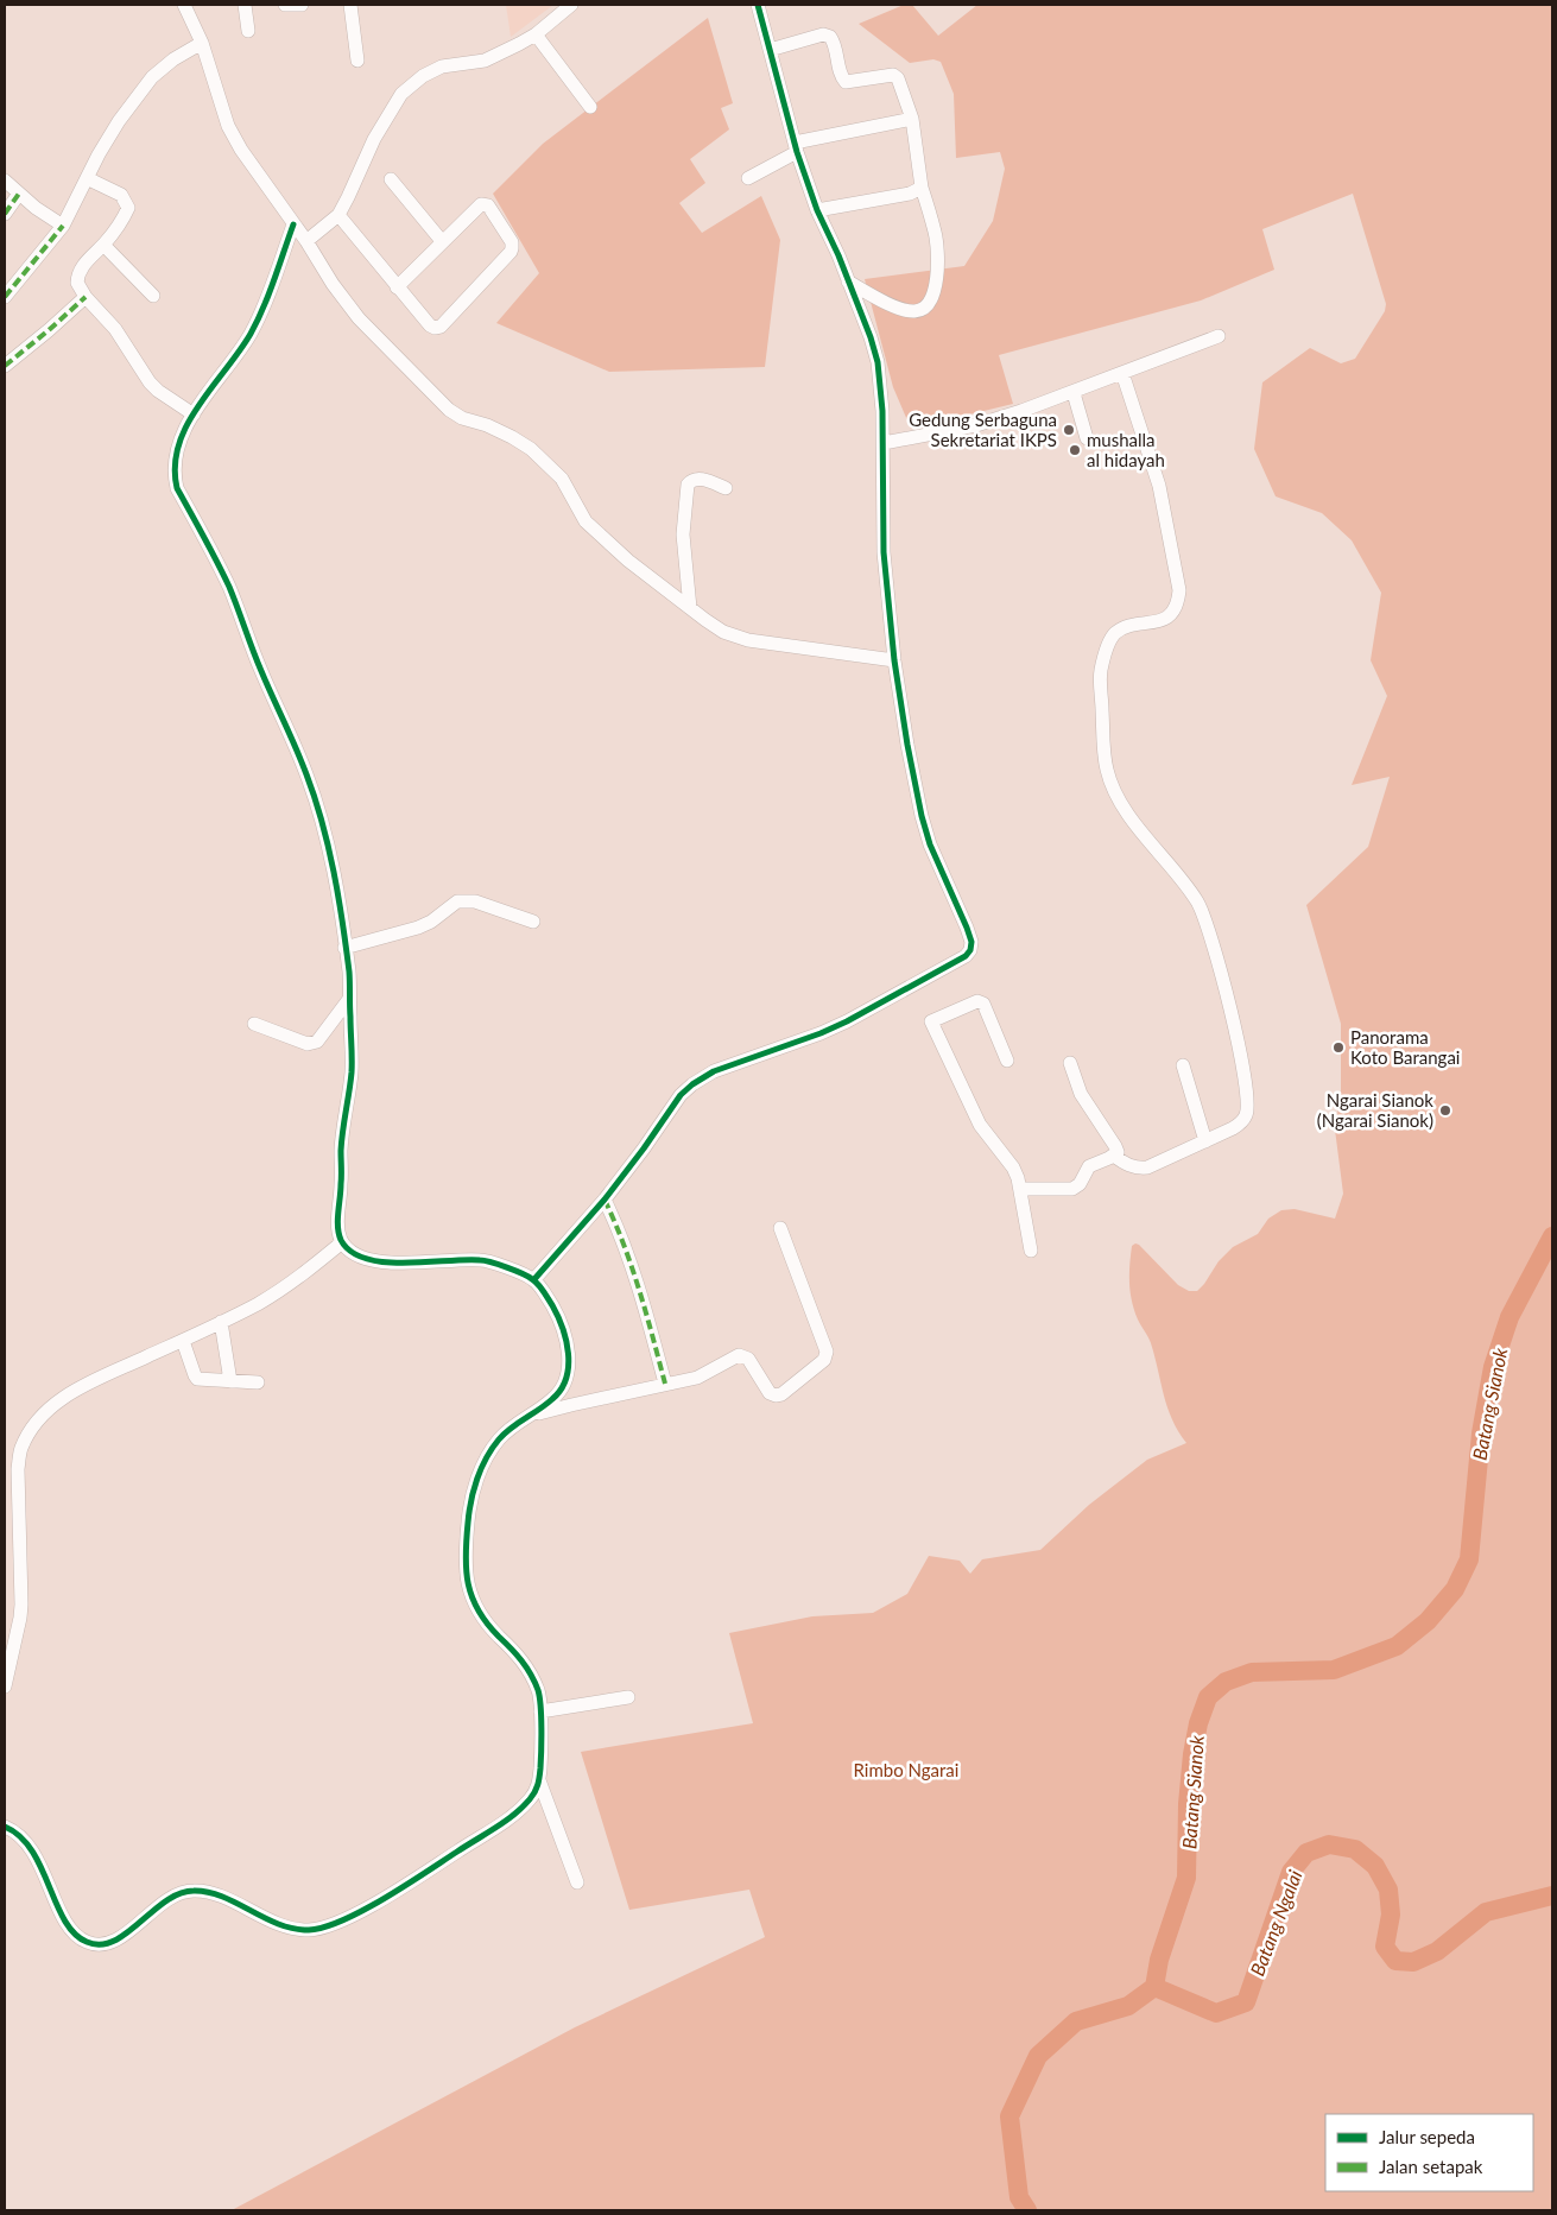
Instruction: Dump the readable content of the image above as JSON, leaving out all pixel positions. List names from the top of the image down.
{
  "water": ["Batang Sianok", "Batang Ngalai"],
  "parks": ["Rimbo Ngarai"],
  "places": [
    "Gedung Serbaguna Sekretariat IKPS",
    "mushalla al hidayah",
    "Panorama Koto Barangai",
    "Ngarai Sianok (Ngarai Sianok)"
  ],
  "legend": ["Jalur sepeda", "Jalan setapak"]
}
